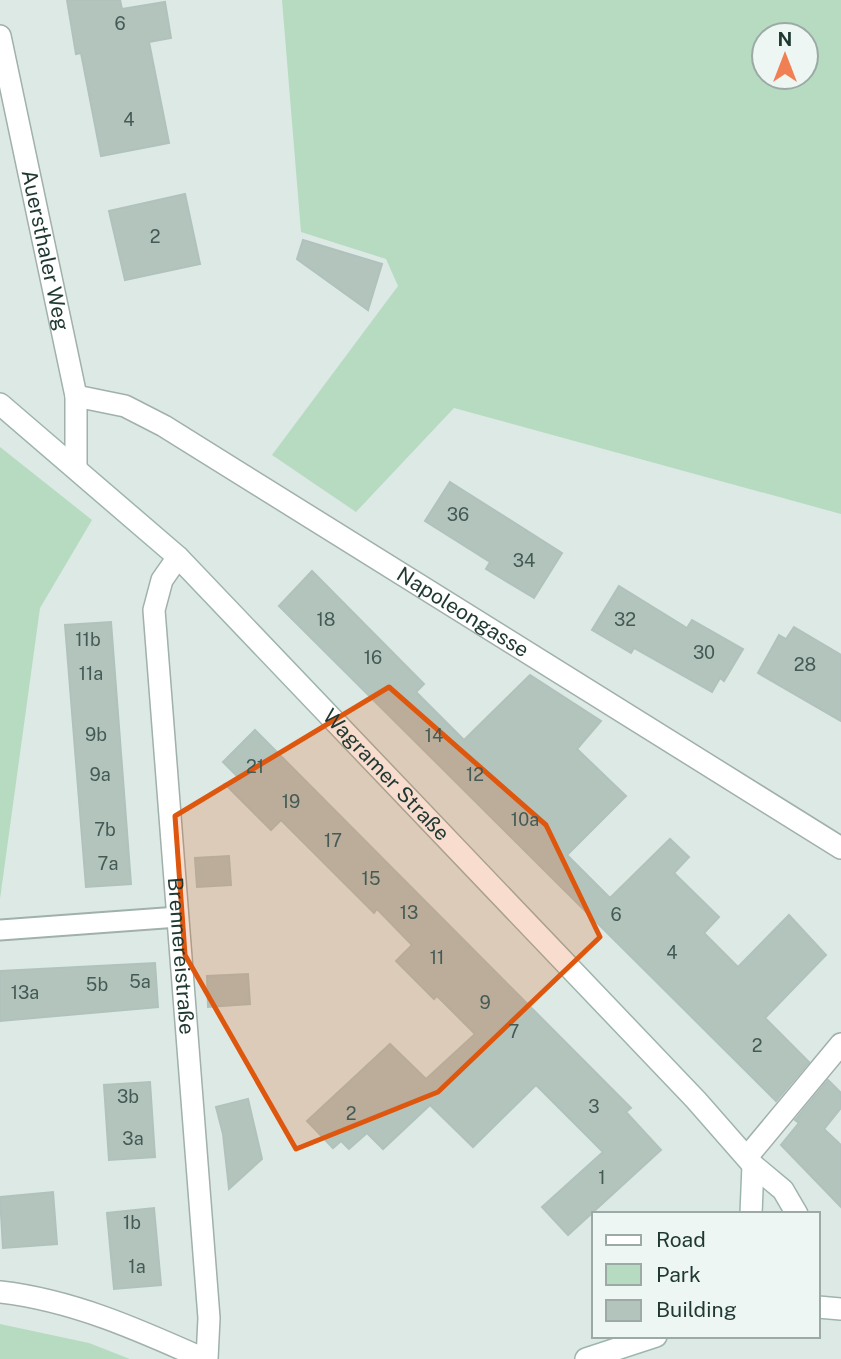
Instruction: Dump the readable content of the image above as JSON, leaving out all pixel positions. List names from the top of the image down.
{
  "streets": {
    "street": [
      "Auersthaler Weg",
      "Napoleongasse",
      "Wagramer Straße",
      "Brennereistraße"
    ]
  },
  "crossings": [
    ["Auersthaler Weg", "Napoleongasse"],
    ["Auersthaler Weg", "Wagramer Straße"],
    ["Wagramer Straße", "Brennereistraße"]
  ],
  "house_numbers": [
    "6",
    "4",
    "2",
    "36",
    "34",
    "18",
    "32",
    "11b",
    "30",
    "16",
    "28",
    "11a",
    "9b",
    "14",
    "21",
    "9a",
    "12",
    "19",
    "10a",
    "7b",
    "17",
    "7a",
    "15",
    "13",
    "6",
    "4",
    "11",
    "5a",
    "5b",
    "13a",
    "9",
    "7",
    "2",
    "3b",
    "3",
    "2",
    "3a",
    "1",
    "1b",
    "1a"
  ],
  "legend": ["Road", "Park", "Building"],
  "north": "top"
}
